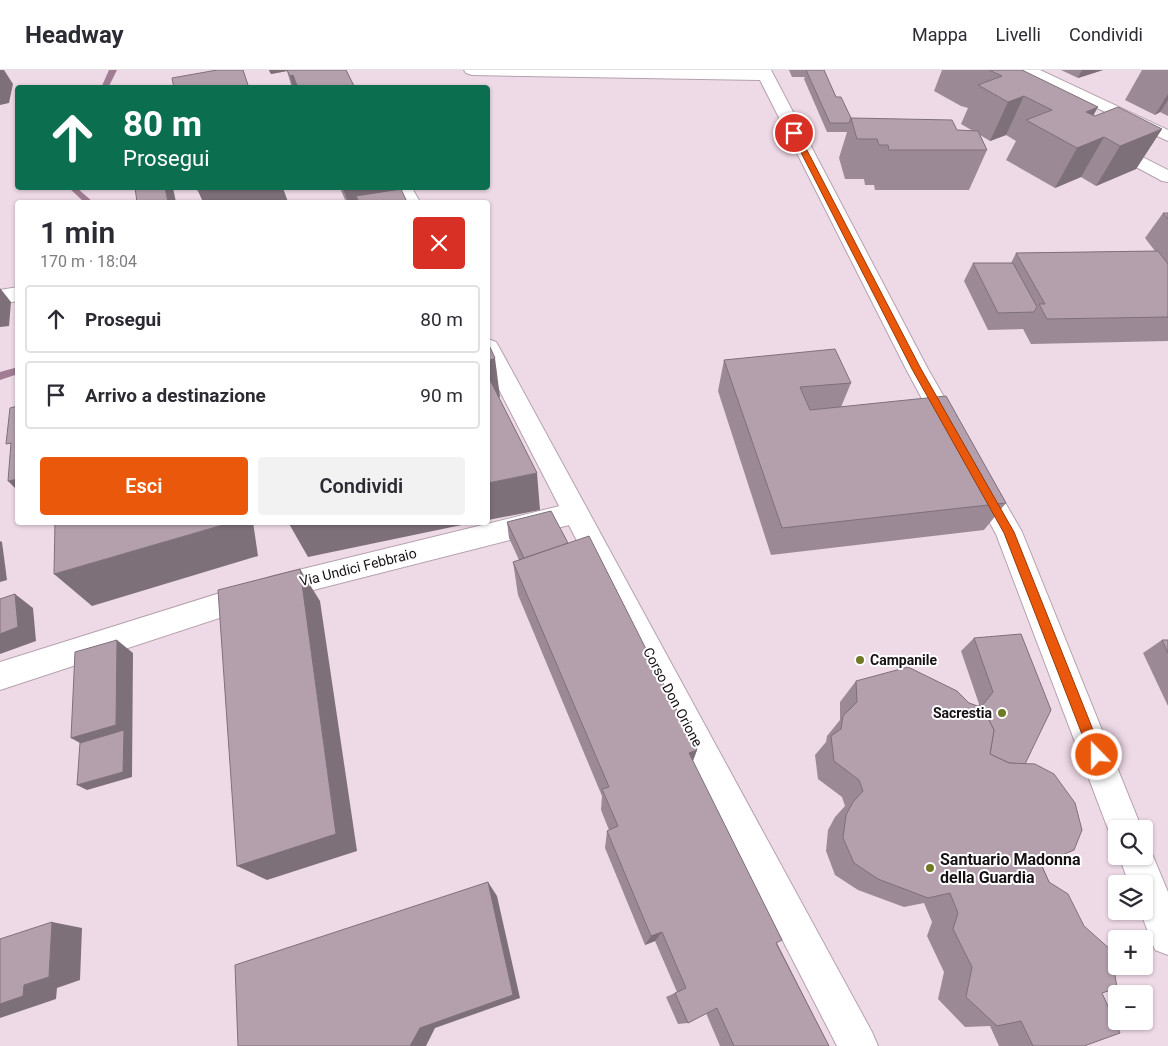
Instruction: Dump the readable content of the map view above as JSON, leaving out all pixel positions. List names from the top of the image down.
{
  "streets": {
    "street": ["Via Undici Febbraio", "Corso Don Orione"]
  },
  "crossings": [
    ["Via Undici Febbraio", "Corso Don Orione"]
  ],
  "places": ["Campanile", "Sacrestia", "Santuario Madonna della Guardia"],
  "page": {
    "header": "Headway",
    "nav": ["Mappa", "Livelli", "Condividi"],
    "turn": ["80 m", "Prosegui"],
    "heading": ["1 min", "170 m · 18:04"],
    "list": [
      {
        "name": "Prosegui",
        "value": "80 m"
      },
      {
        "name": "Arrivo a destinazione",
        "value": "90 m"
      }
    ],
    "buttons": ["Esci", "Condividi"],
    "map_buttons": ["+", "−"]
  }
}
